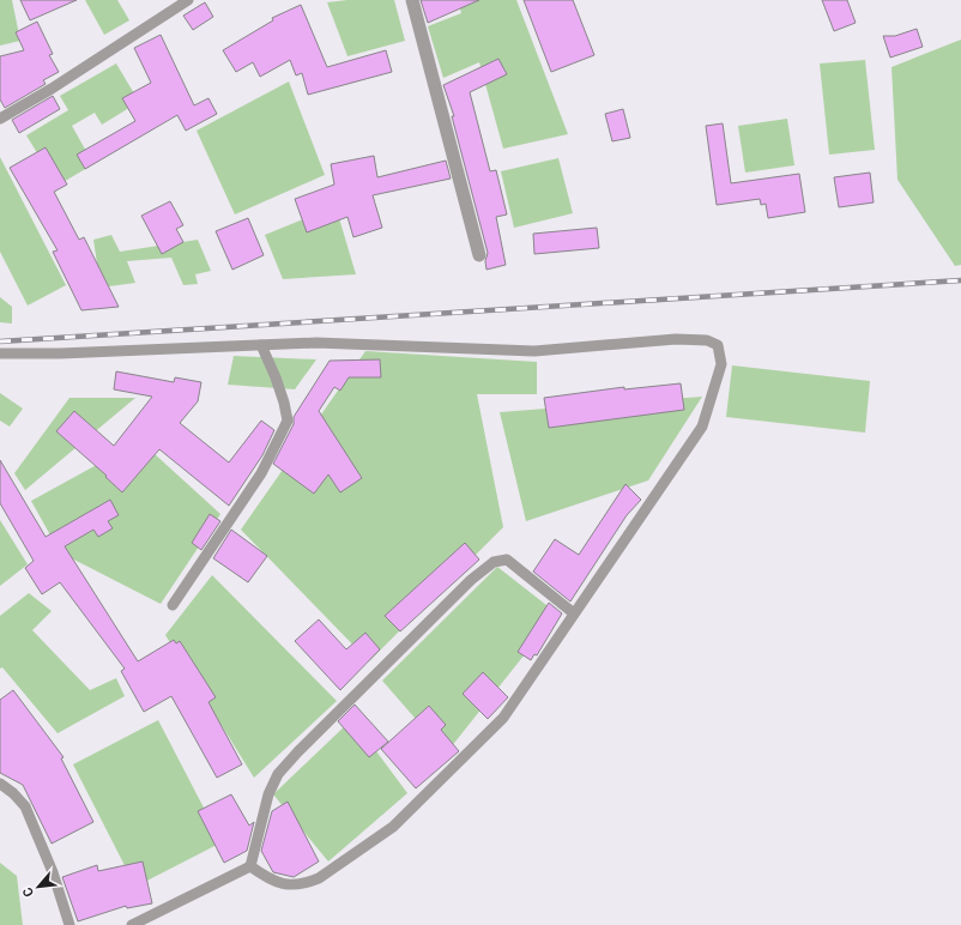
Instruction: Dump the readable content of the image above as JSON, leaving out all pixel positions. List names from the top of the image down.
{
  "north": "bottom left"
}
